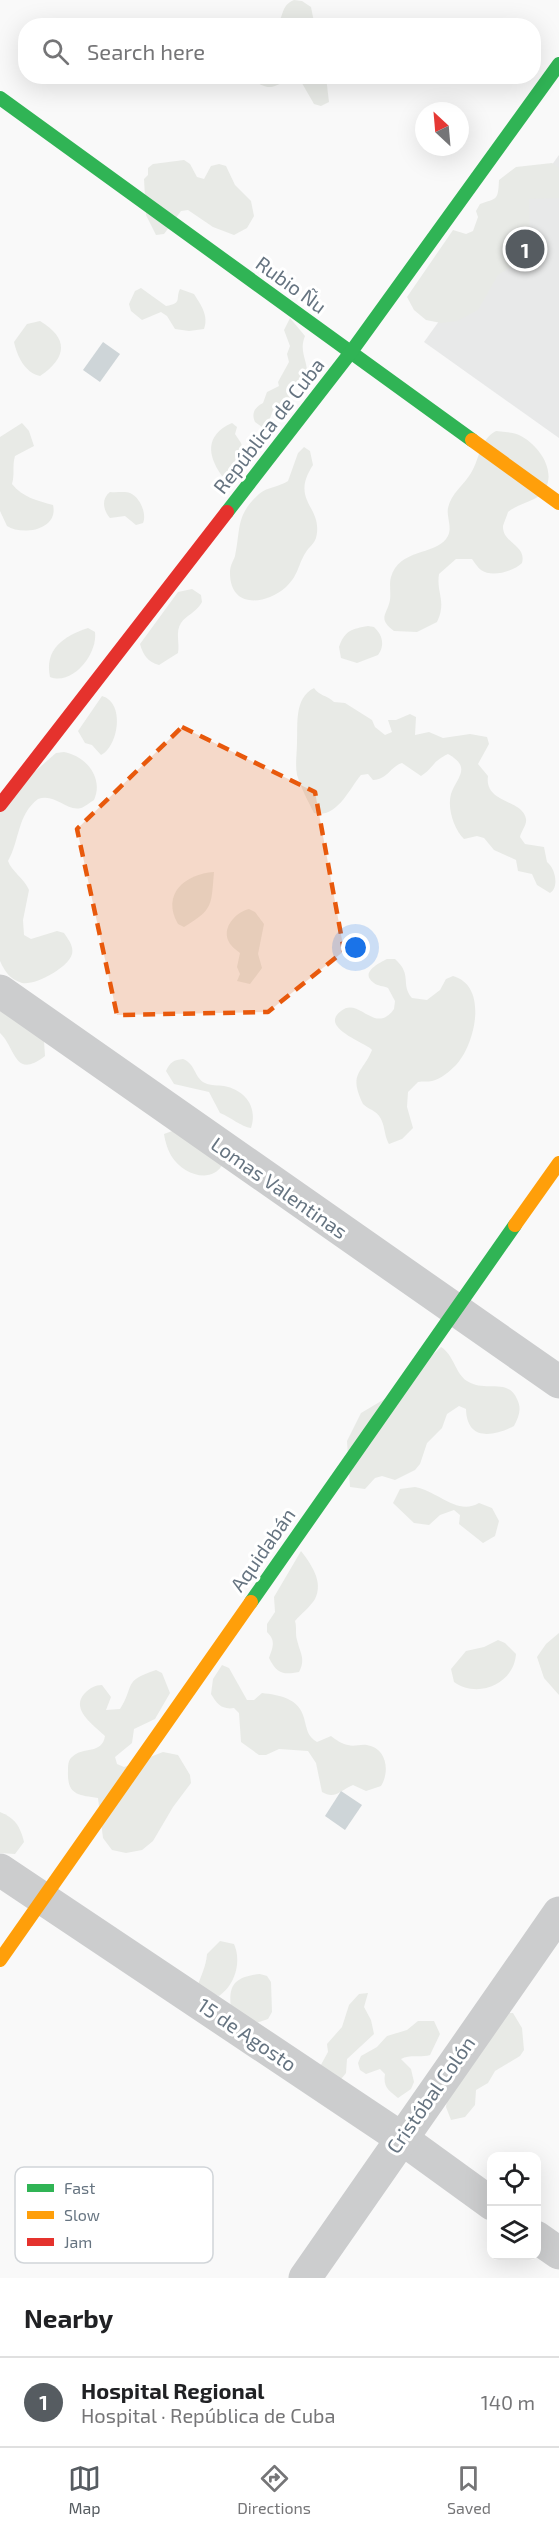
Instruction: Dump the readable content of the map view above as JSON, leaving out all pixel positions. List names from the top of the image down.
{
  "streets": {
    "street": [
      "Rubio Ñu",
      "República de Cuba",
      "Lomas Valentinas",
      "Aquidabán",
      "15 de Agosto",
      "Cristóbal Colón"
    ]
  },
  "crossings": [
    ["Rubio Ñu", "República de Cuba"],
    ["Lomas Valentinas", "Aquidabán"],
    ["Aquidabán", "15 de Agosto"],
    ["15 de Agosto", "Cristóbal Colón"]
  ],
  "legend": ["Fast", "Slow", "Jam"],
  "north": "top left",
  "page": {
    "search": "Search here",
    "pins": "1",
    "heading": "Nearby",
    "list": [
      {
        "mark": "1",
        "name": "Hospital Regional",
        "note": "Hospital · República de Cuba",
        "value": "140 m"
      }
    ],
    "nav": ["Map", "Directions", "Saved"]
  }
}
